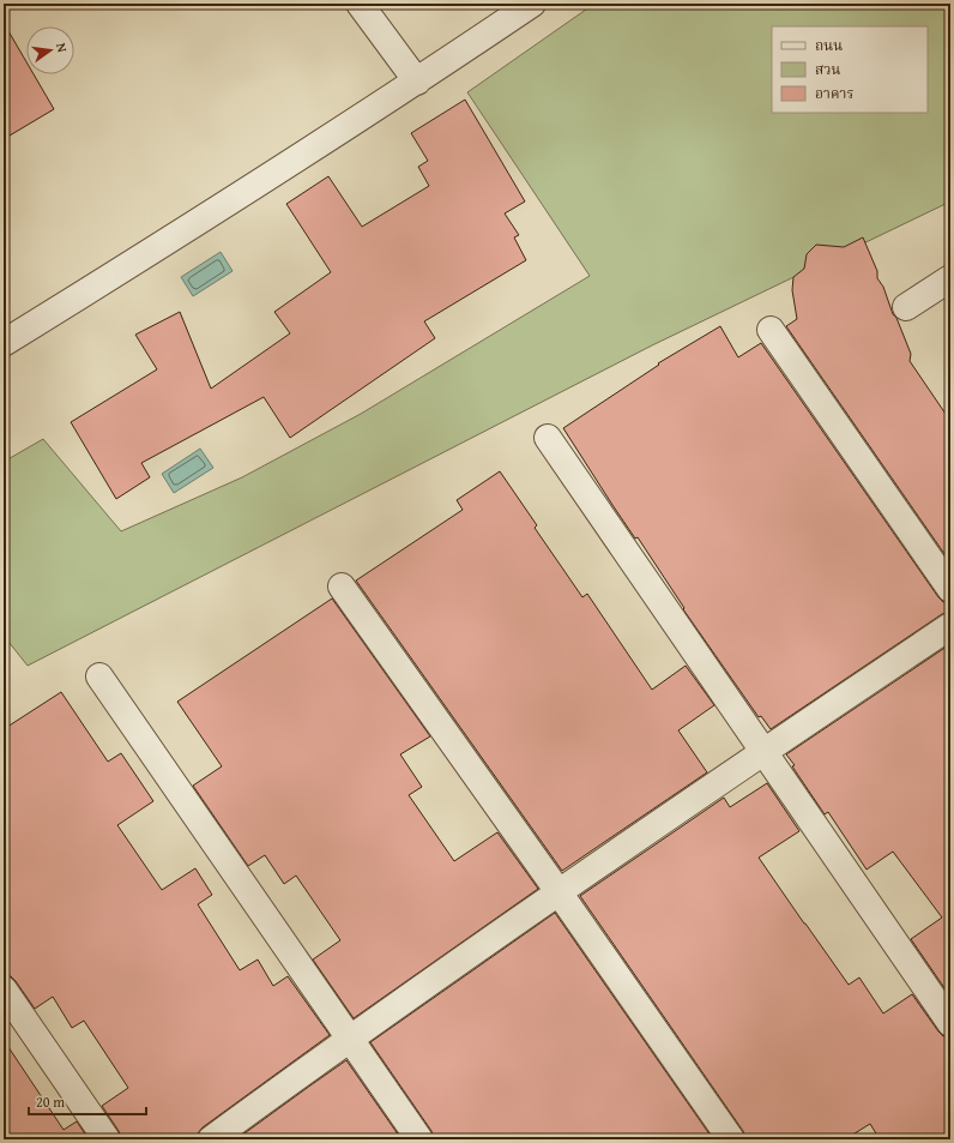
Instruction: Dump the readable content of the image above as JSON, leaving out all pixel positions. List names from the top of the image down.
{
  "legend": ["ถนน", "สวน", "อาคาร"],
  "scale_bar": "20 m",
  "north": "right"
}
